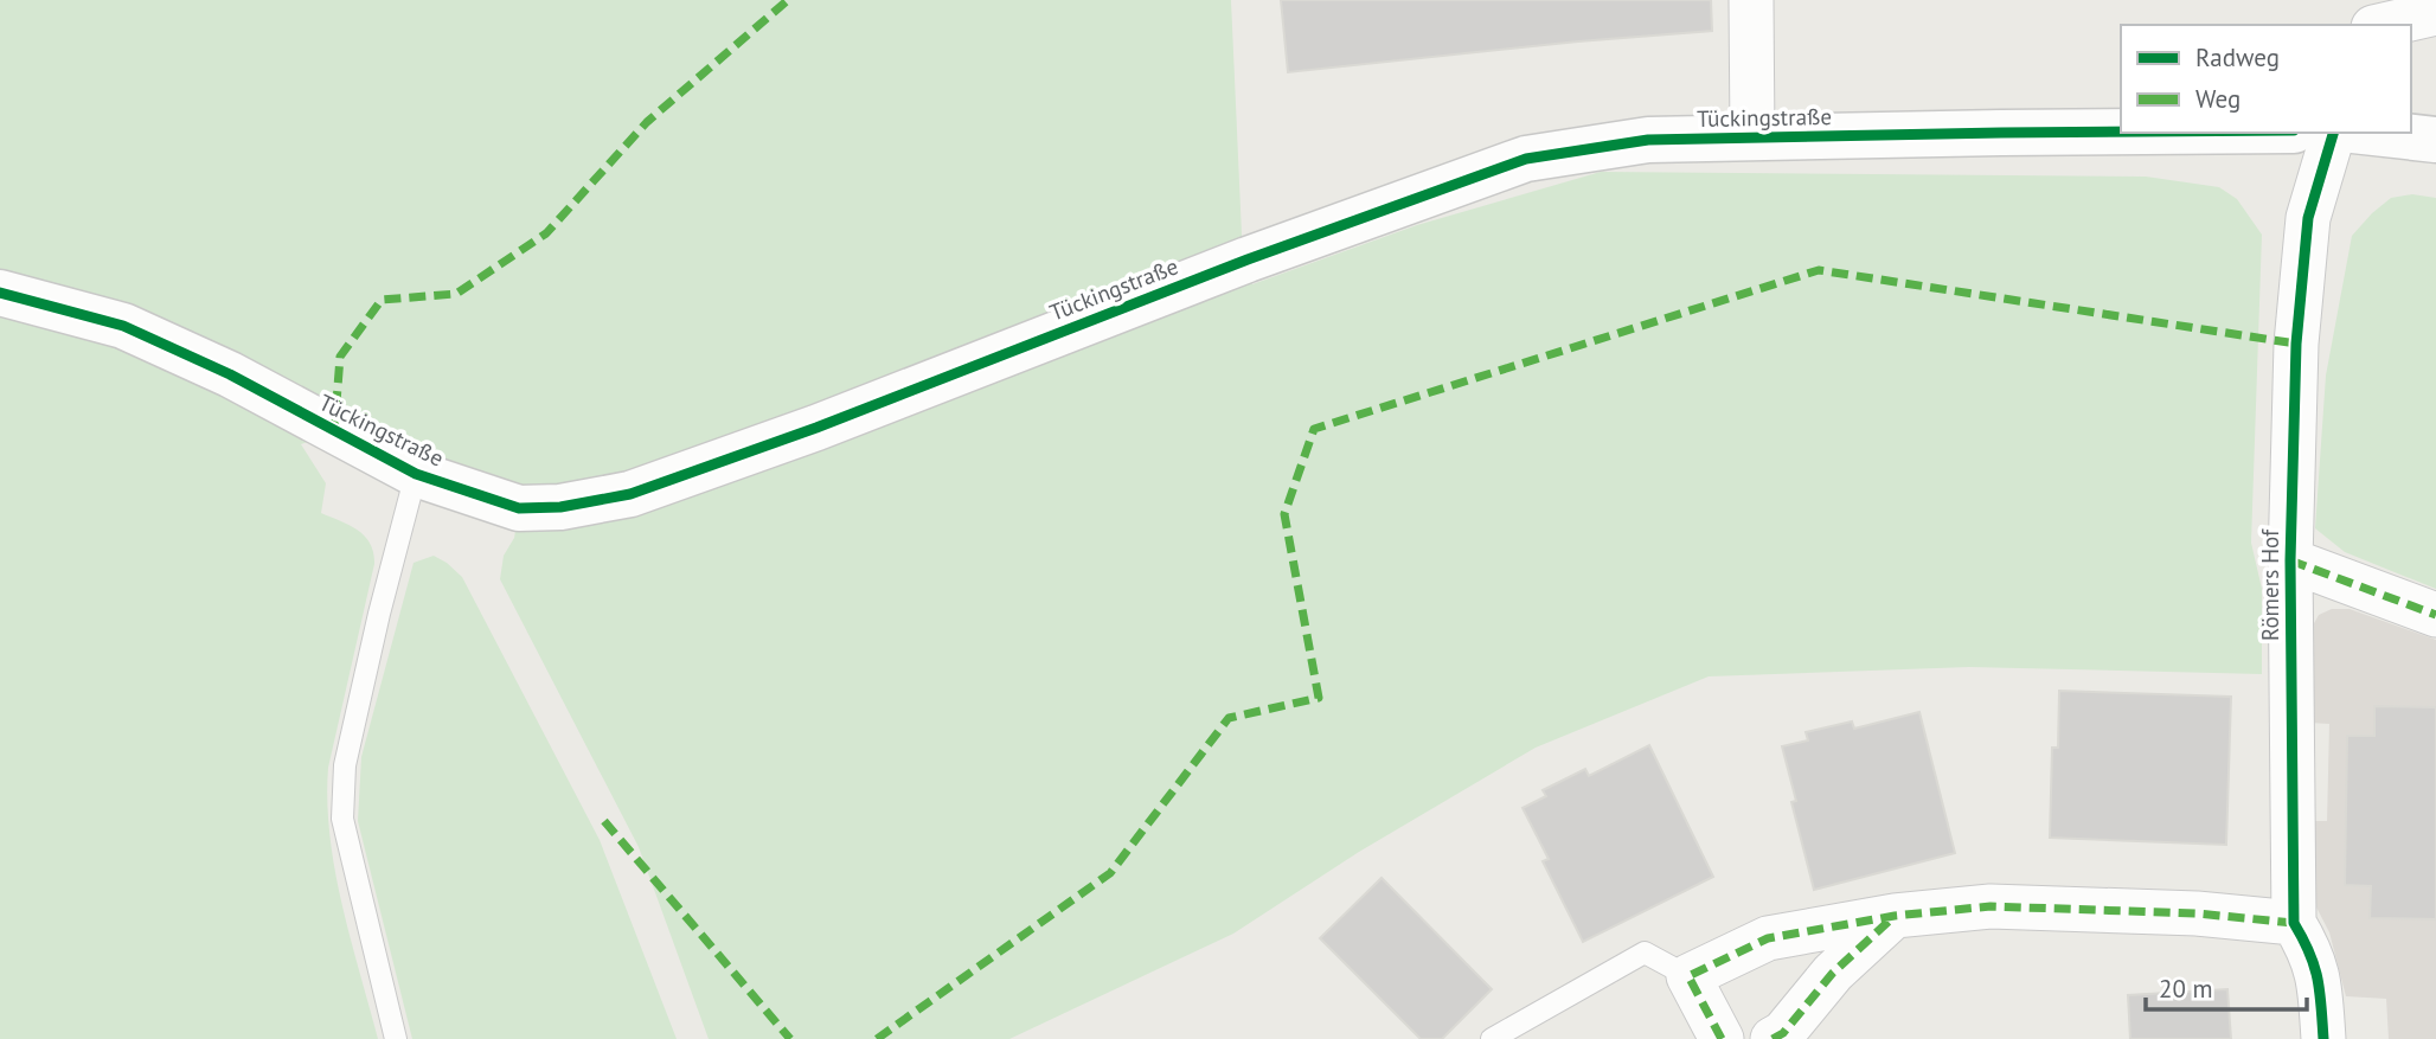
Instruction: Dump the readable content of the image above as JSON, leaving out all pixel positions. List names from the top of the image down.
{
  "streets": {
    "street": ["Tückingstraße", "Römers Hof"]
  },
  "legend": ["Radweg", "Weg"],
  "scale_bar": "20 m"
}
